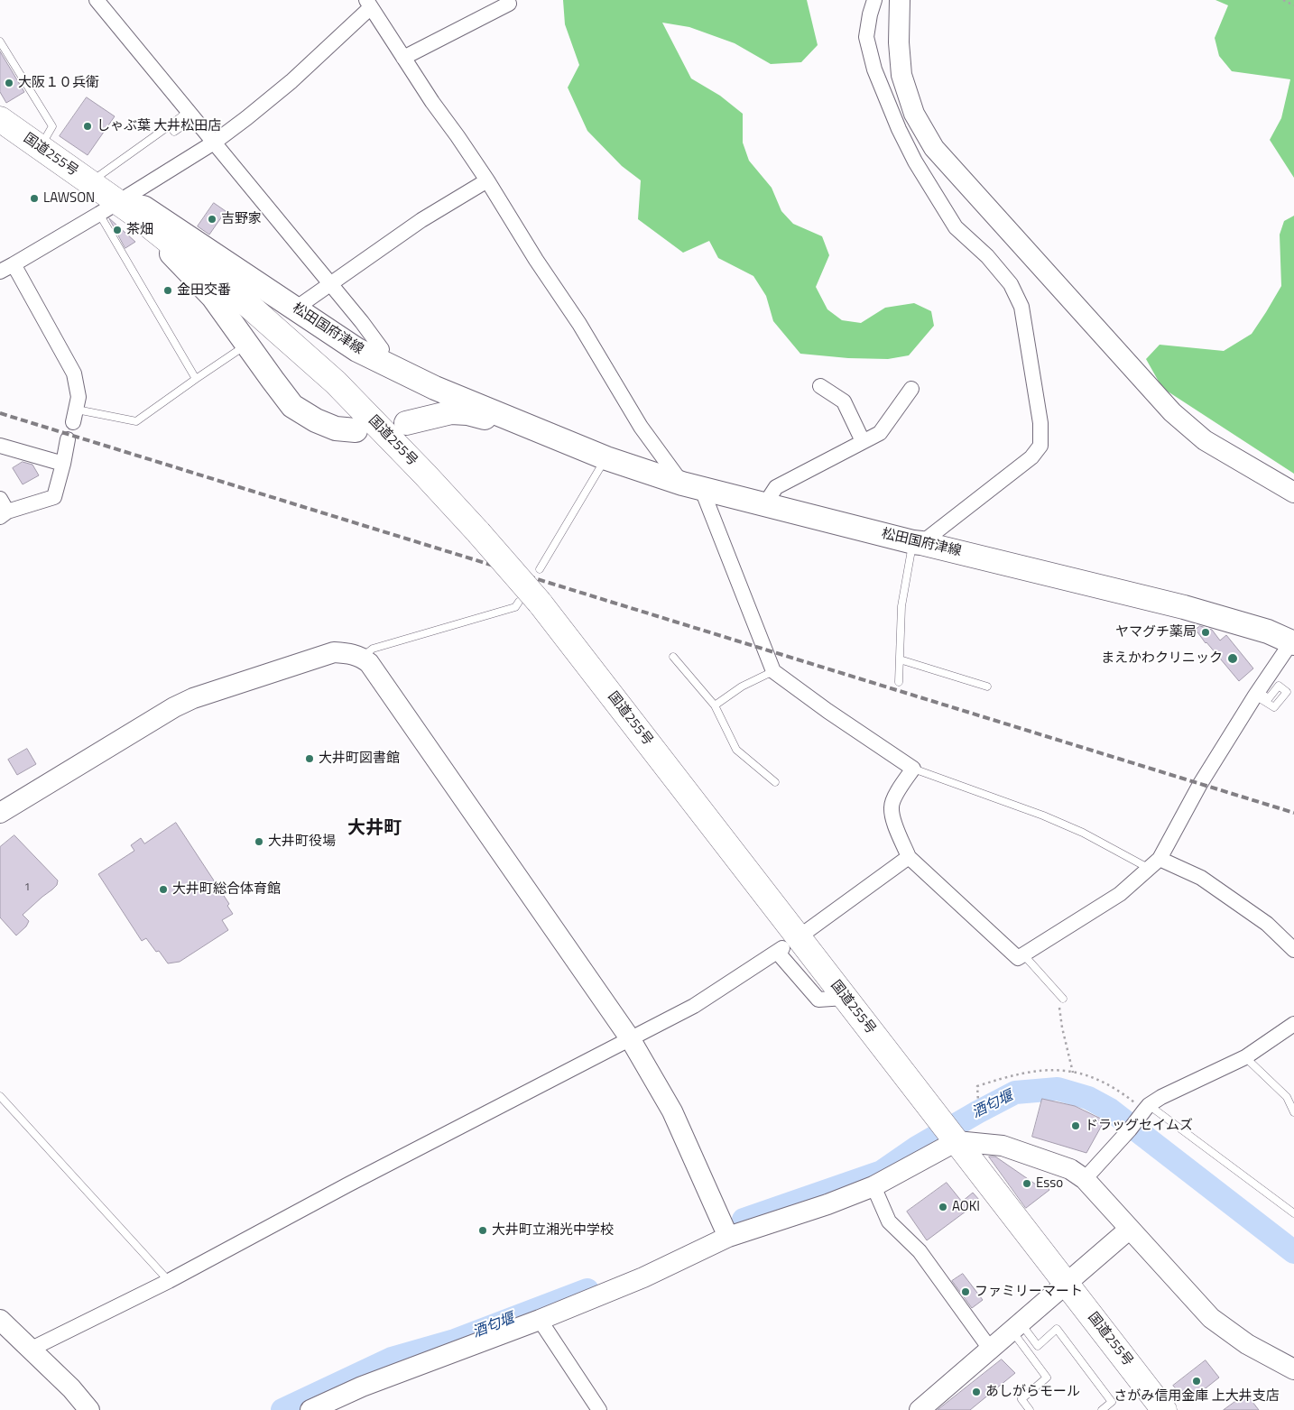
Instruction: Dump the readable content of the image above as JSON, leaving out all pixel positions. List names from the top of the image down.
{
  "streets": {
    "highway": ["国道255号"],
    "main road": ["松田国府津線"]
  },
  "crossings": [
    ["国道255号", "松田国府津線"]
  ],
  "districts": ["大井町"],
  "water": ["酒匂堰"],
  "places": [
    "大阪１０兵衛",
    "しゃぶ葉 大井松田店",
    "LAWSON",
    "吉野家",
    "茶畑",
    "金田交番",
    "ヤマグチ薬局",
    "まえかわクリニック",
    "大井町図書館",
    "大井町役場",
    "大井町総合体育館",
    "ドラッグセイムズ",
    "Esso",
    "AOKI",
    "大井町立湘光中学校",
    "ファミリーマート",
    "さがみ信用金庫 上大井支店",
    "あしがらモール"
  ],
  "house_numbers": ["1"]
}
